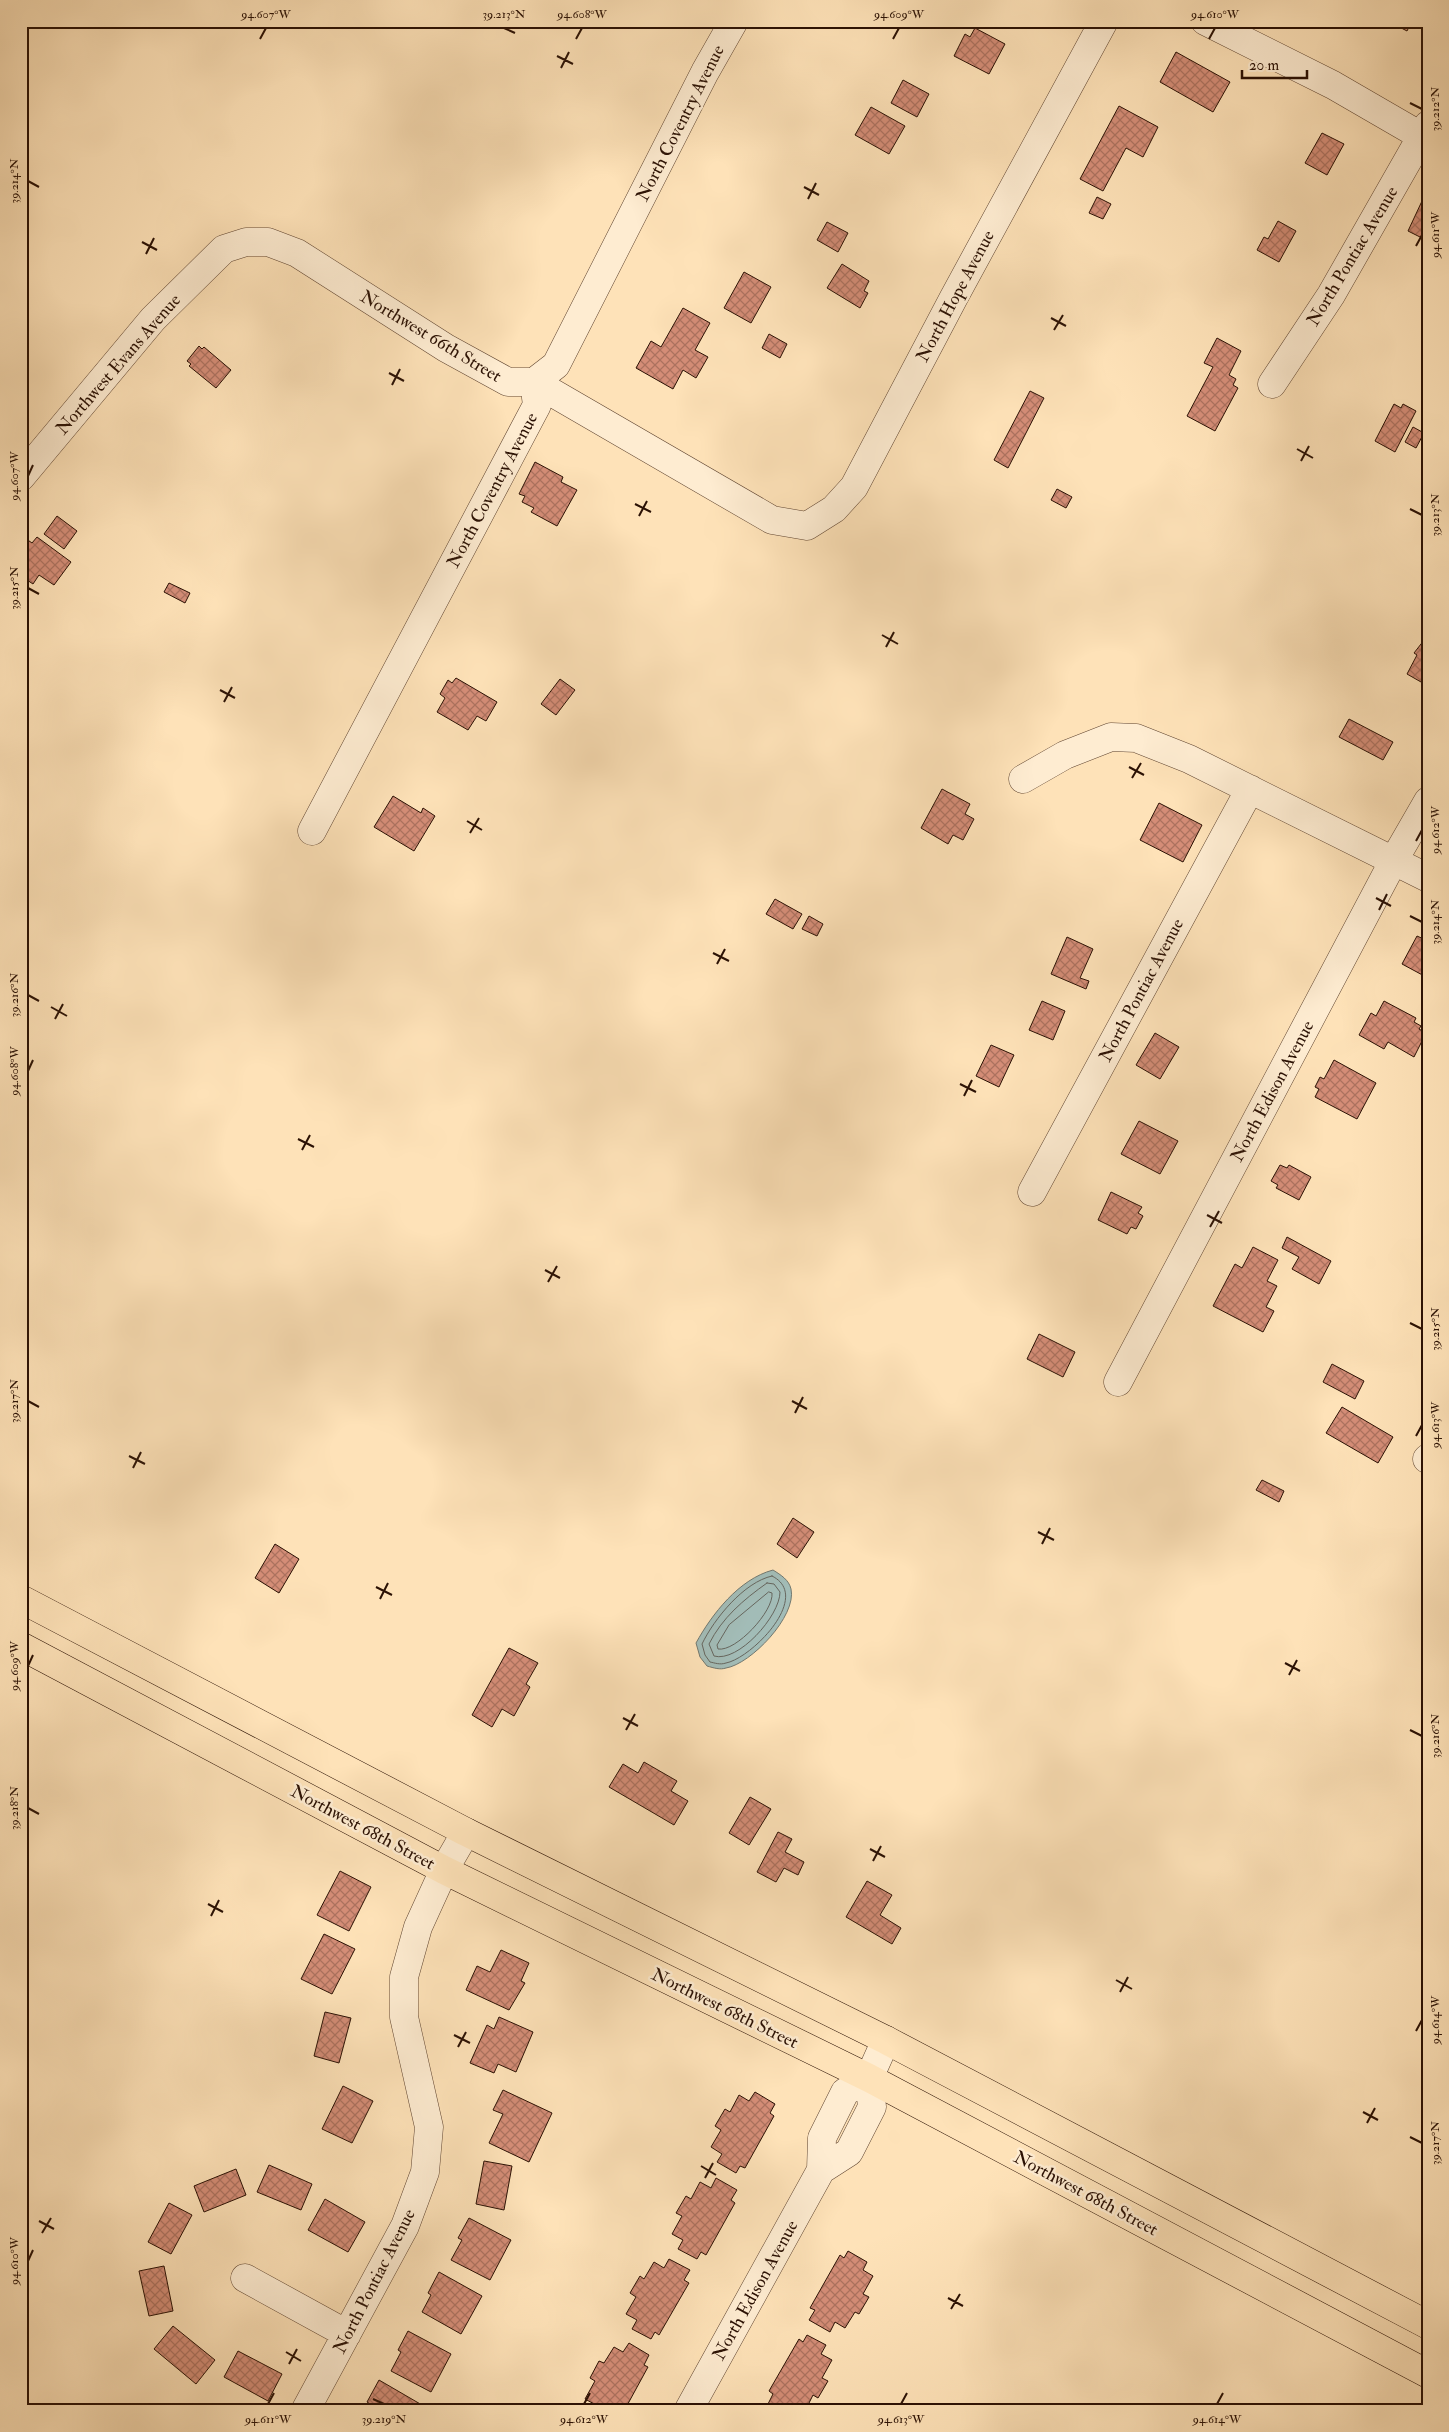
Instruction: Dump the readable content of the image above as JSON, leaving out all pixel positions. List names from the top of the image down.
{
  "streets": {
    "main road": ["Northwest 68th Street"],
    "street": [
      "North Coventry Avenue",
      "North Pontiac Avenue",
      "North Hope Avenue",
      "Northwest 66th Street",
      "Northwest Evans Avenue",
      "North Edison Avenue"
    ]
  },
  "crossings": [
    ["North Coventry Avenue", "North Hope Avenue"],
    ["North Coventry Avenue", "Northwest 66th Street"],
    ["North Pontiac Avenue", "Northwest 68th Street"],
    ["North Hope Avenue", "Northwest 66th Street"],
    ["Northwest 66th Street", "Northwest Evans Avenue"],
    ["North Edison Avenue", "Northwest 68th Street"]
  ],
  "scale_bar": "20 m",
  "coordinates": [
    "94.607°W",
    "39.213°N",
    "94.608°W",
    "94.609°W",
    "94.610°W",
    "39.212°N",
    "39.214°N",
    "94.611°W",
    "39.215°N",
    "94.612°W",
    "39.216°N",
    "39.217°N",
    "94.613°W",
    "39.218°N",
    "94.614°W",
    "39.219°N"
  ]
}
